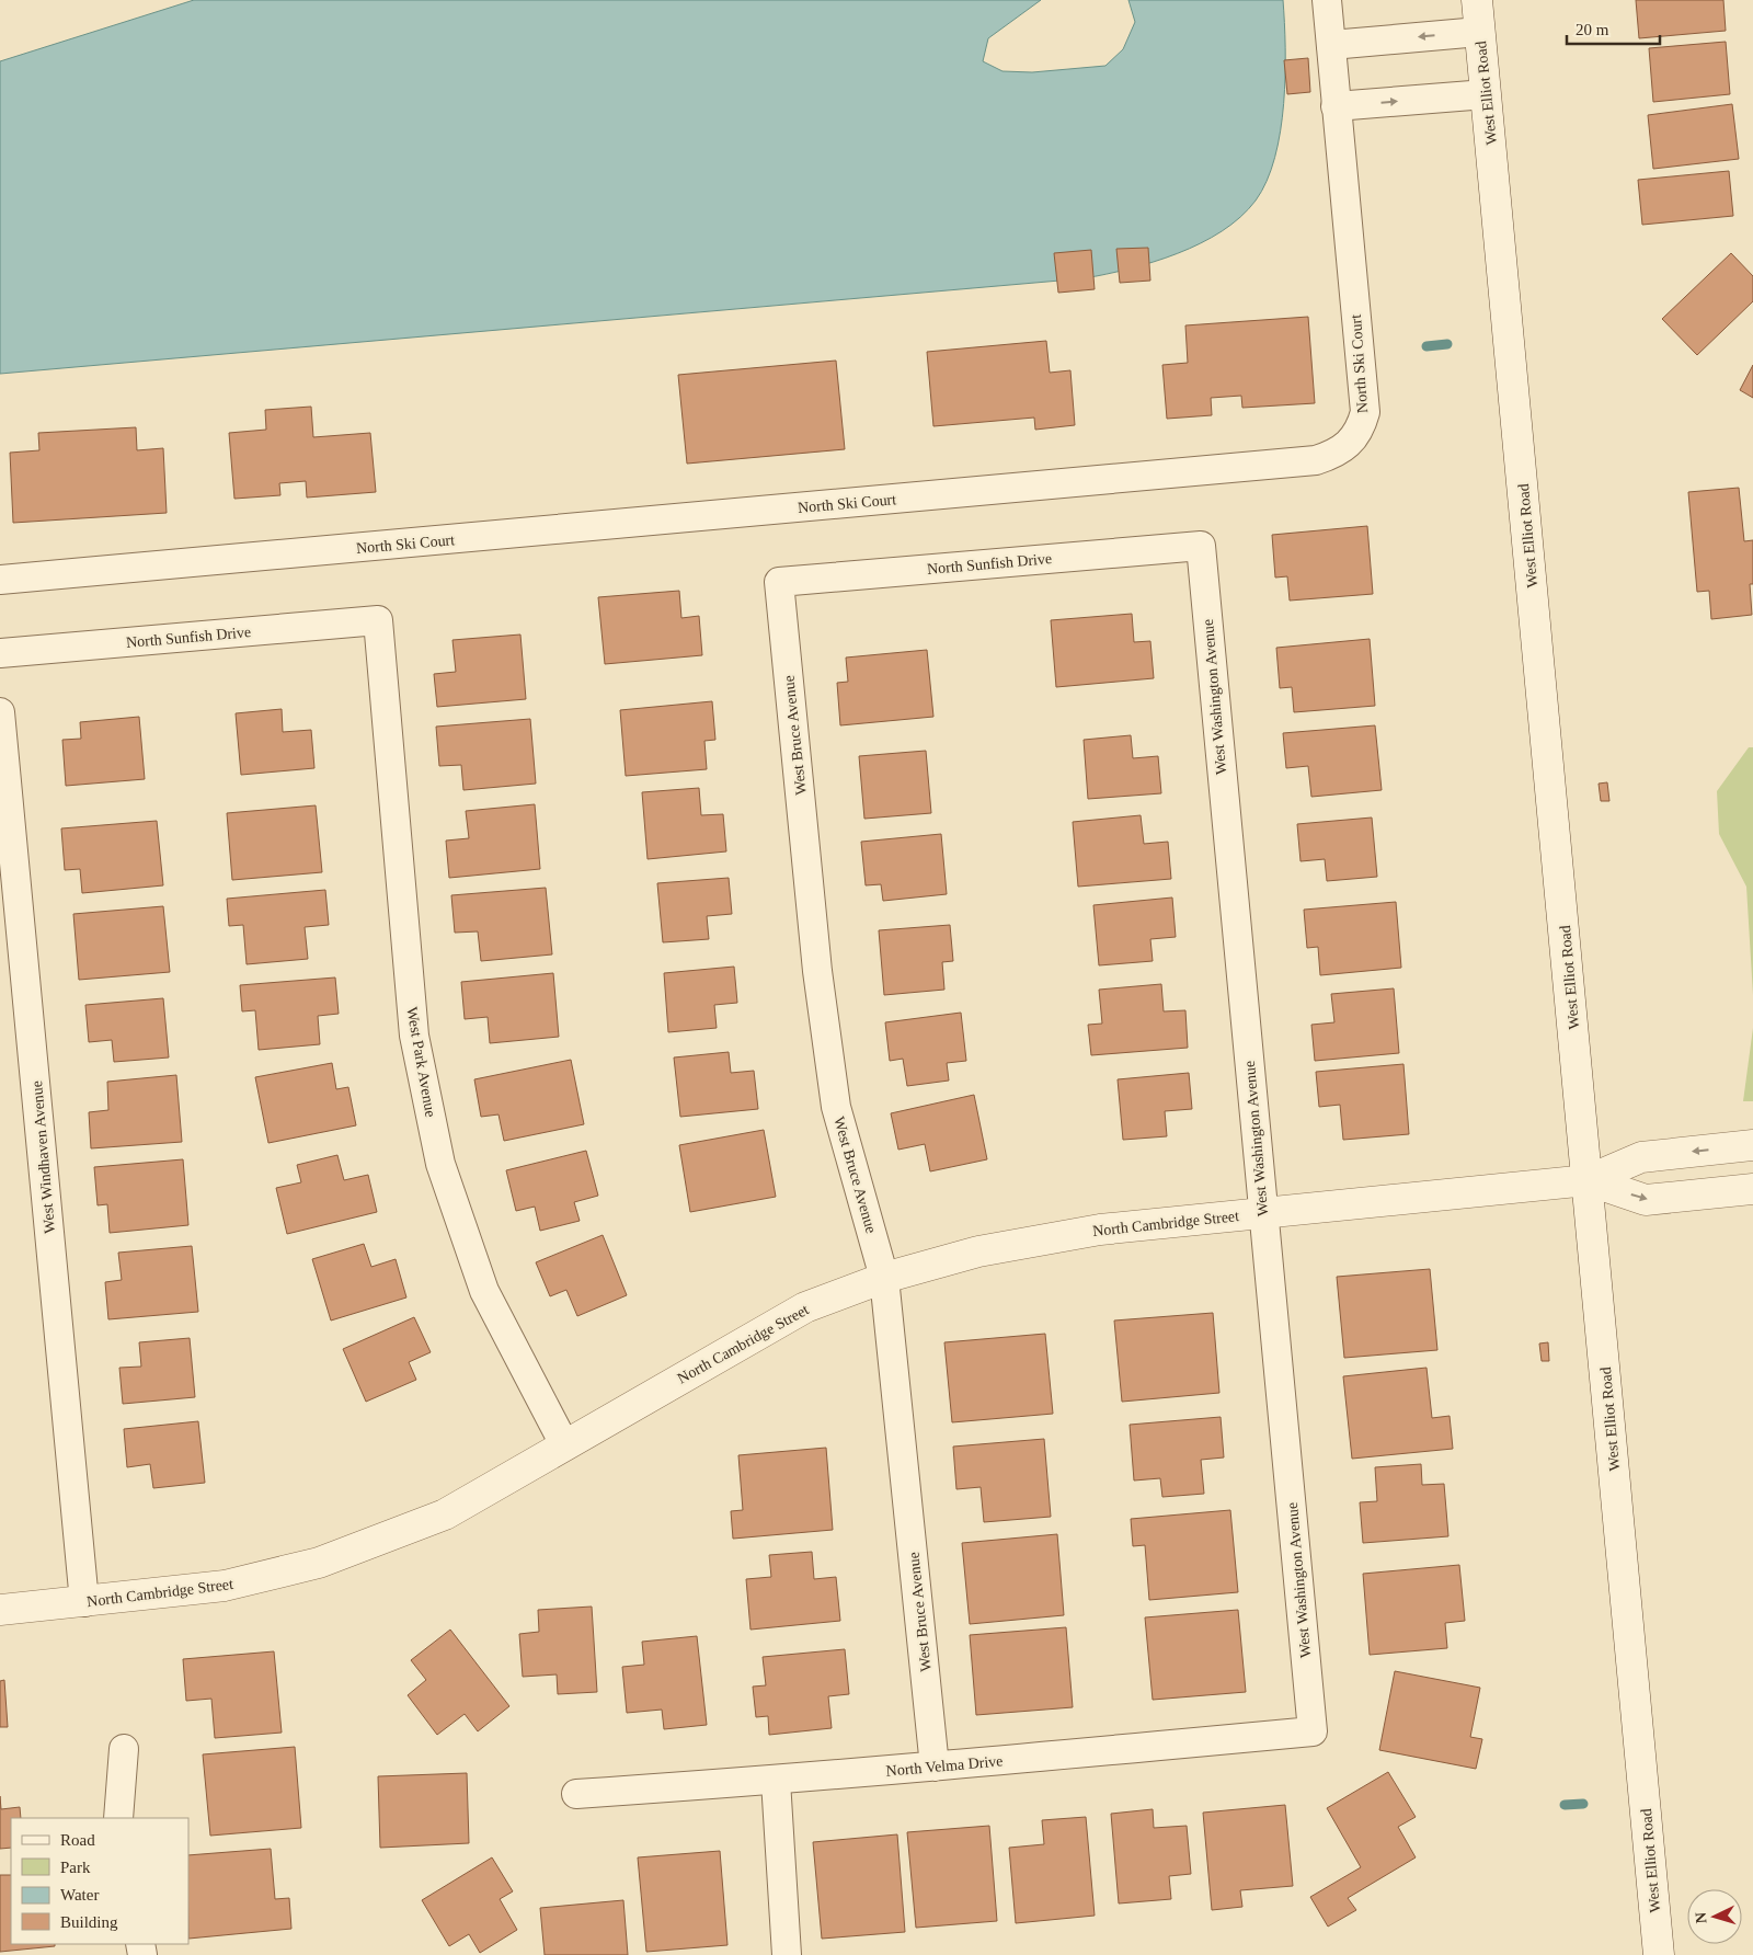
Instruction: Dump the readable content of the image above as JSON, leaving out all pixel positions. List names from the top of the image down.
{
  "streets": {
    "street": [
      "West Elliot Road",
      "North Ski Court",
      "North Sunfish Drive",
      "West Washington Avenue",
      "West Bruce Avenue",
      "West Park Avenue",
      "West Windhaven Avenue",
      "North Cambridge Street",
      "North Velma Drive"
    ]
  },
  "crossings": [
    ["West Elliot Road", "North Cambridge Street"],
    ["North Sunfish Drive", "West Washington Avenue"],
    ["North Sunfish Drive", "West Bruce Avenue"],
    ["North Sunfish Drive", "West Park Avenue"],
    ["West Washington Avenue", "North Cambridge Street"],
    ["West Washington Avenue", "North Velma Drive"],
    ["West Bruce Avenue", "North Cambridge Street"],
    ["West Bruce Avenue", "North Velma Drive"],
    ["West Park Avenue", "North Cambridge Street"],
    ["West Windhaven Avenue", "North Cambridge Street"]
  ],
  "legend": [
    "Road",
    "Park",
    "Water",
    "Building"
  ],
  "scale_bar": "20 m",
  "north": "left"
}
